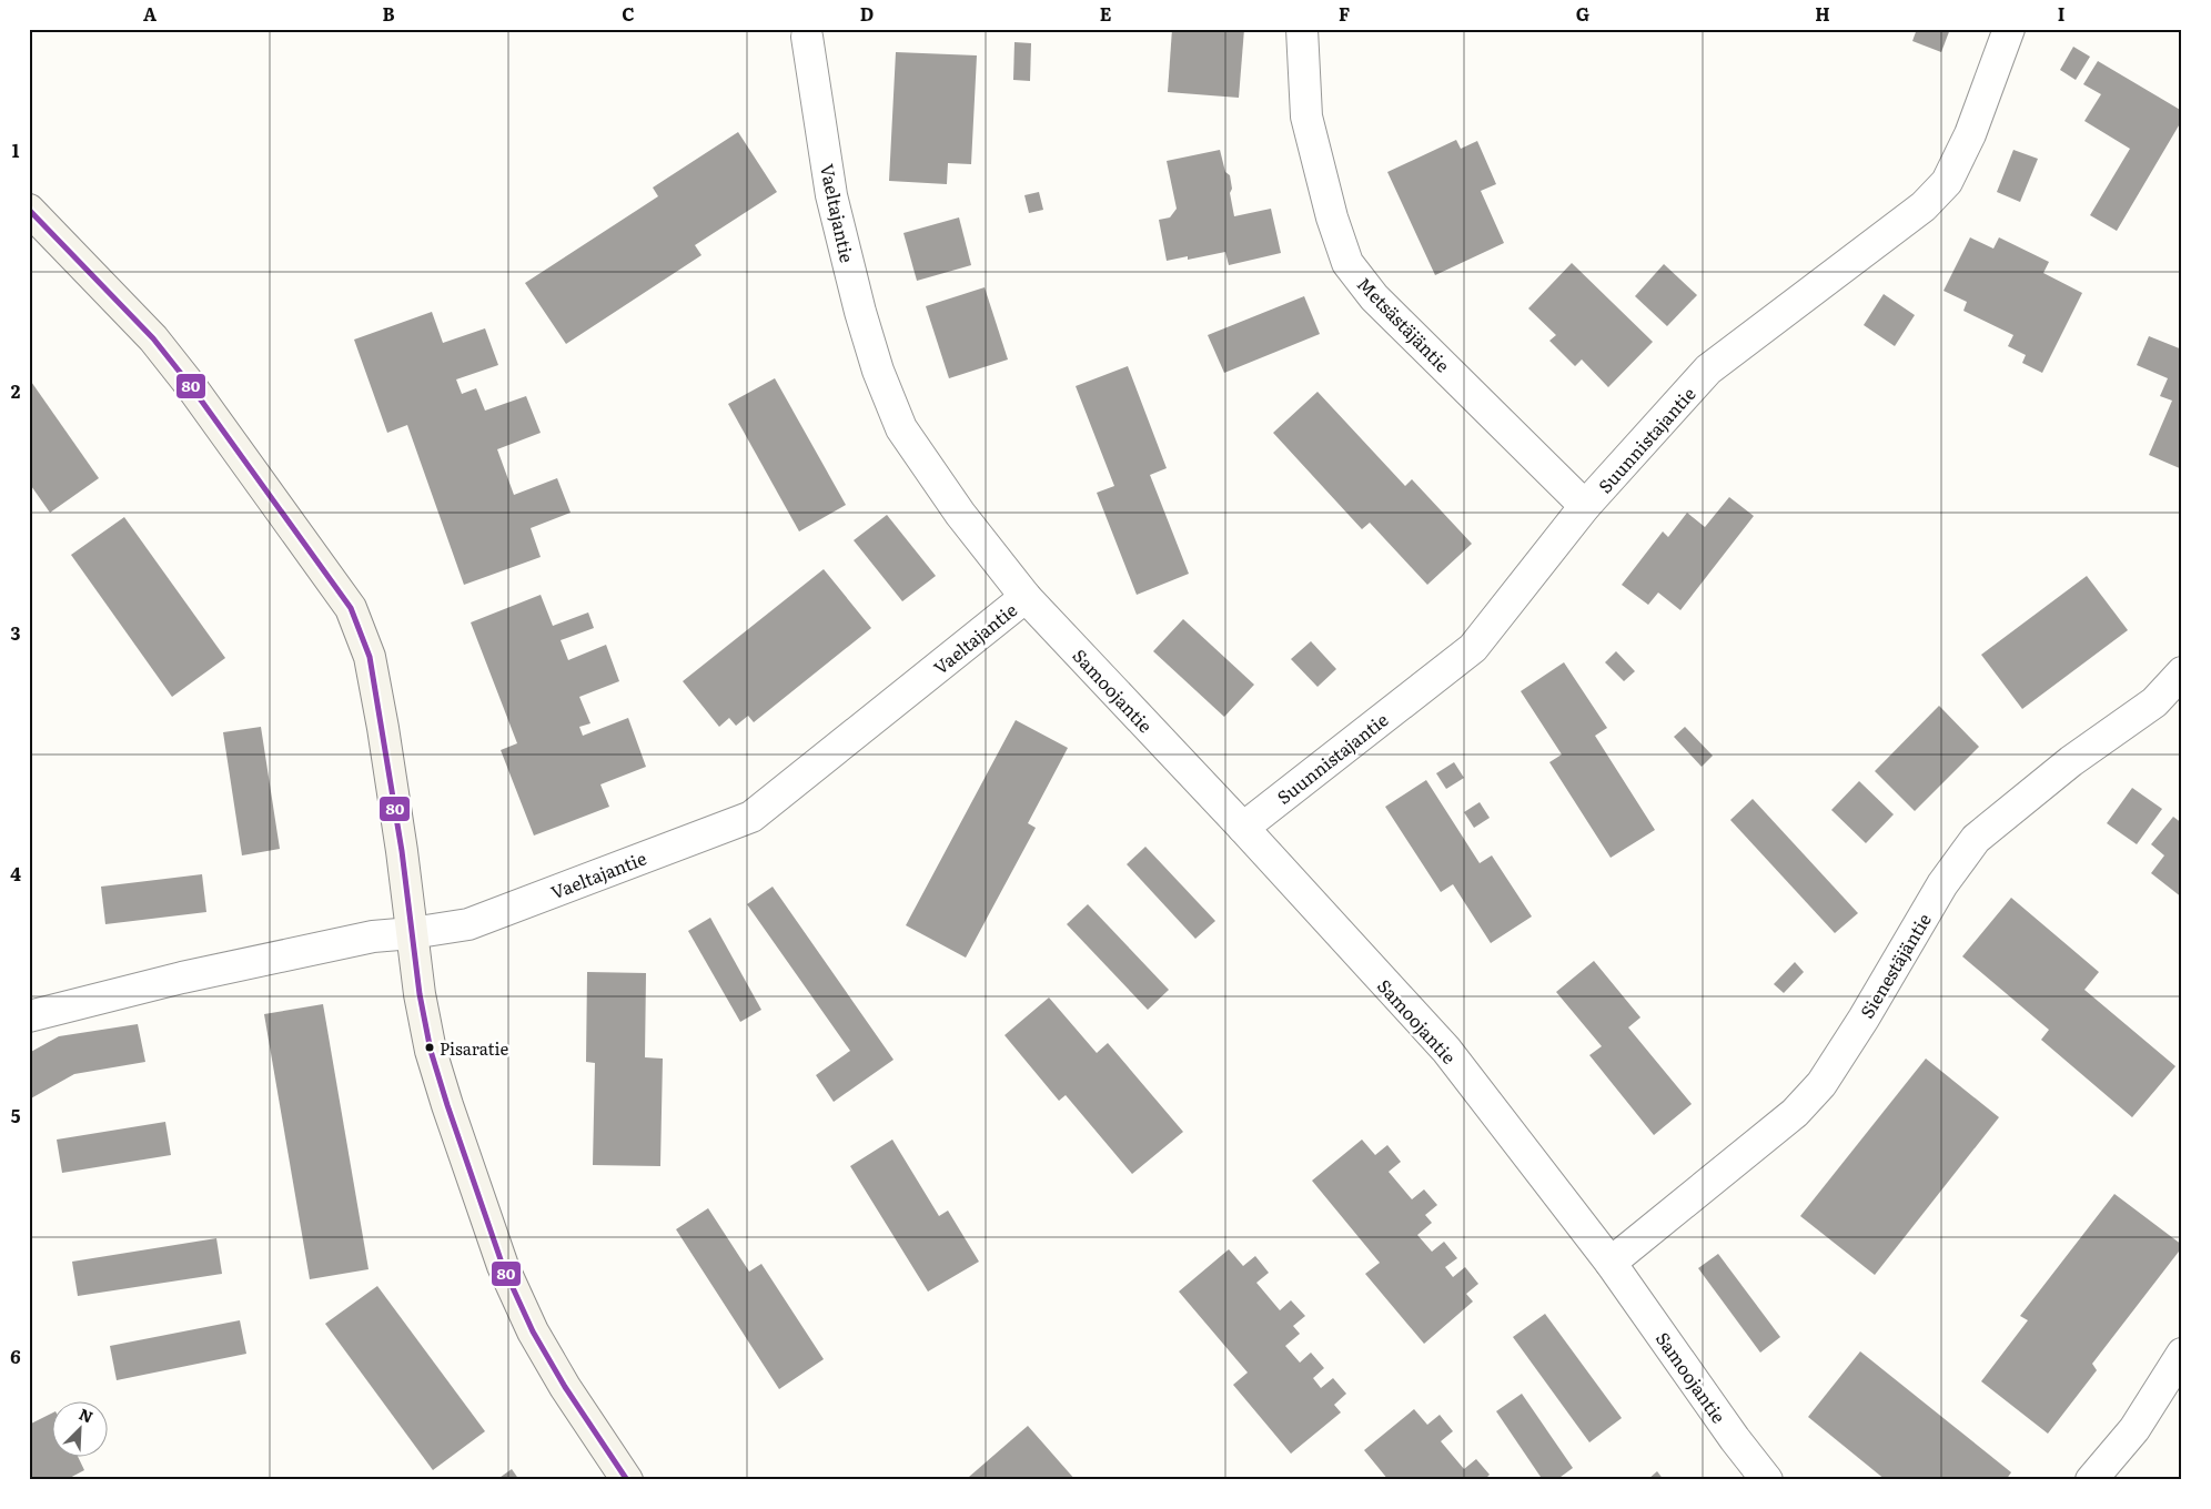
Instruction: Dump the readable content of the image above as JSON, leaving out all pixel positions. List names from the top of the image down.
{
  "streets": {
    "street": [
      "Vaeltajantie",
      "Metsästäjäntie",
      "Suunnistajantie",
      "Samoojantie",
      "Sienestäjäntie"
    ]
  },
  "crossings": [
    ["Vaeltajantie", "Samoojantie"],
    ["Metsästäjäntie", "Suunnistajantie"],
    ["Suunnistajantie", "Samoojantie"],
    ["Samoojantie", "Sienestäjäntie"]
  ],
  "places": ["Pisaratie"],
  "lines": ["transit line 80"],
  "north": "top right",
  "grid": {
    "columns": [
      "A",
      "B",
      "C",
      "D",
      "E",
      "F",
      "G",
      "H",
      "I"
    ],
    "rows": [
      "1",
      "2",
      "3",
      "4",
      "5",
      "6"
    ]
  }
}
